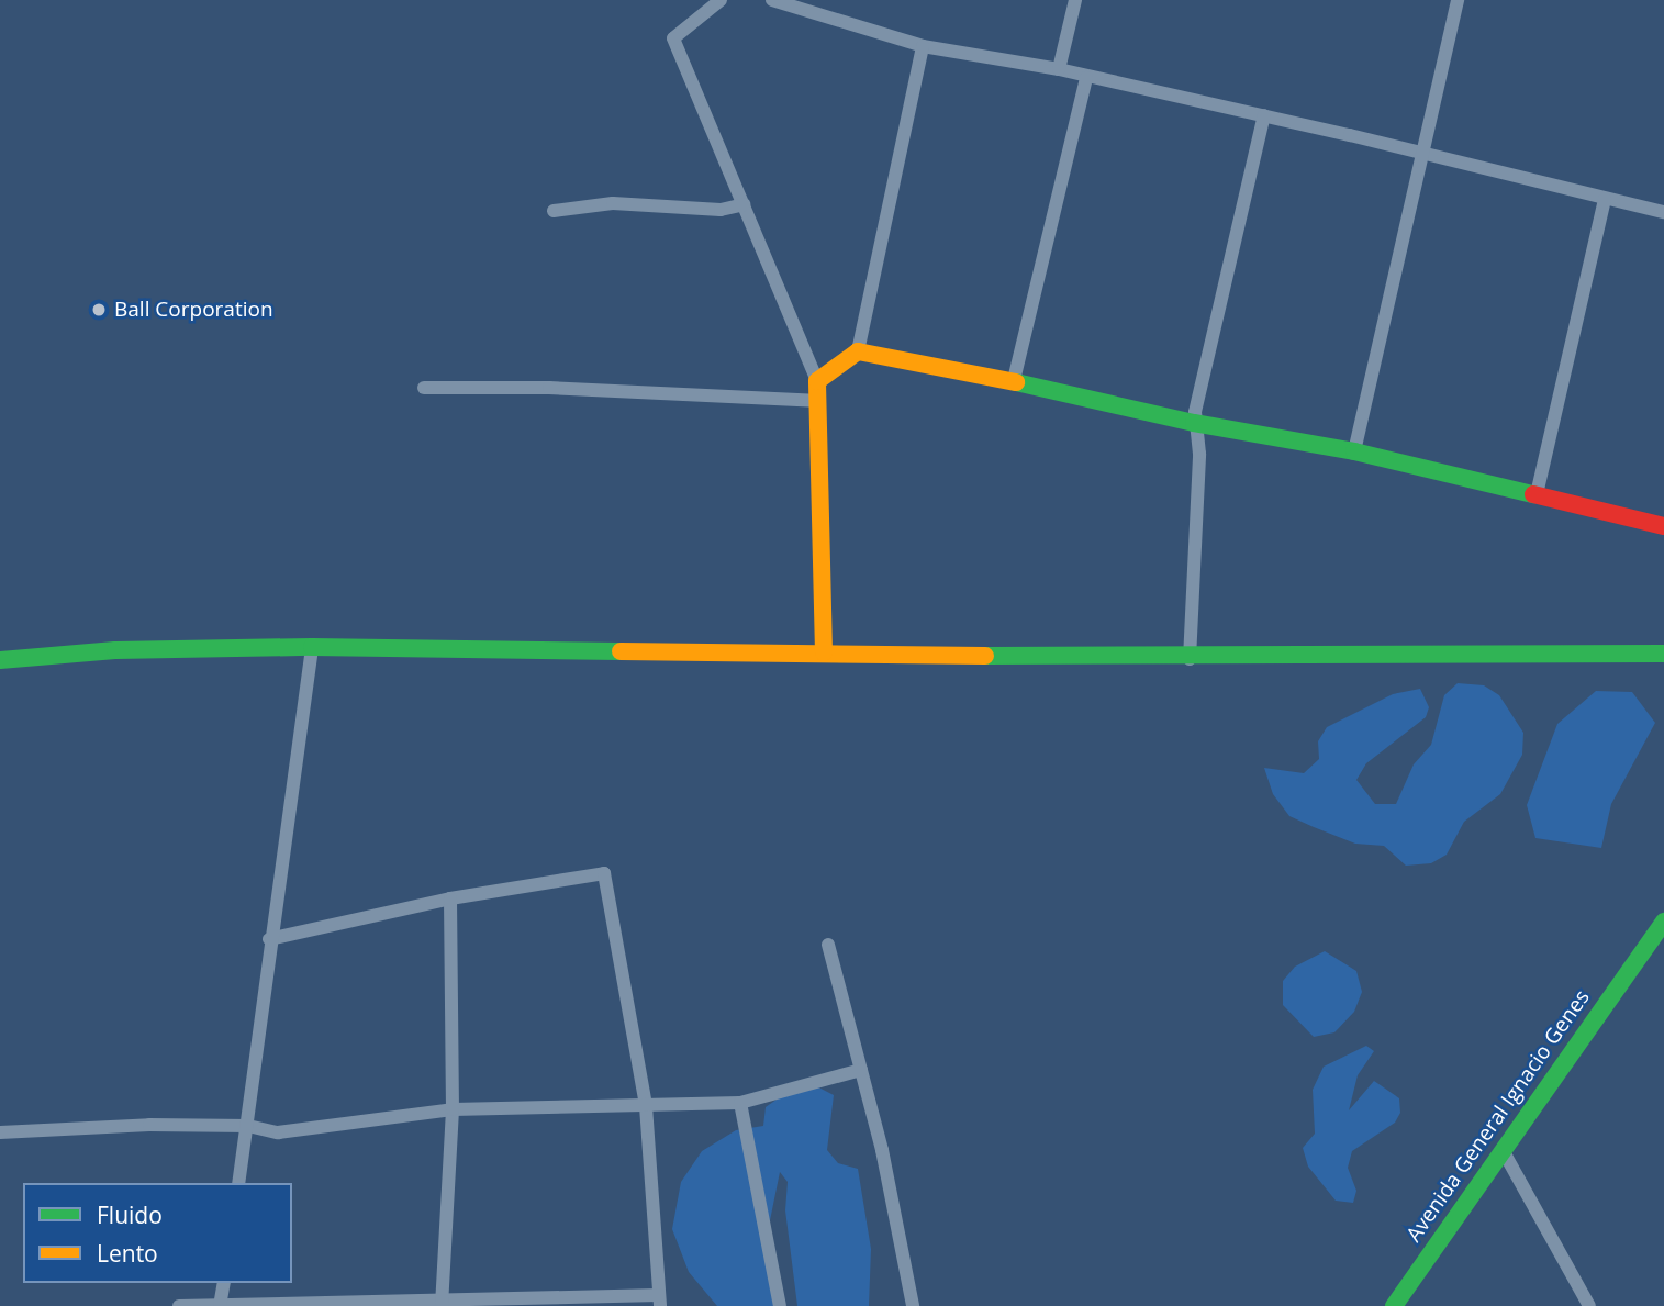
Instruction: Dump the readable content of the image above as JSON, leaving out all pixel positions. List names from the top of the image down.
{
  "streets": {
    "main road": ["Avenida General Ignacio Genes"]
  },
  "places": ["Ball Corporation"],
  "legend": ["Fluido", "Lento"]
}
